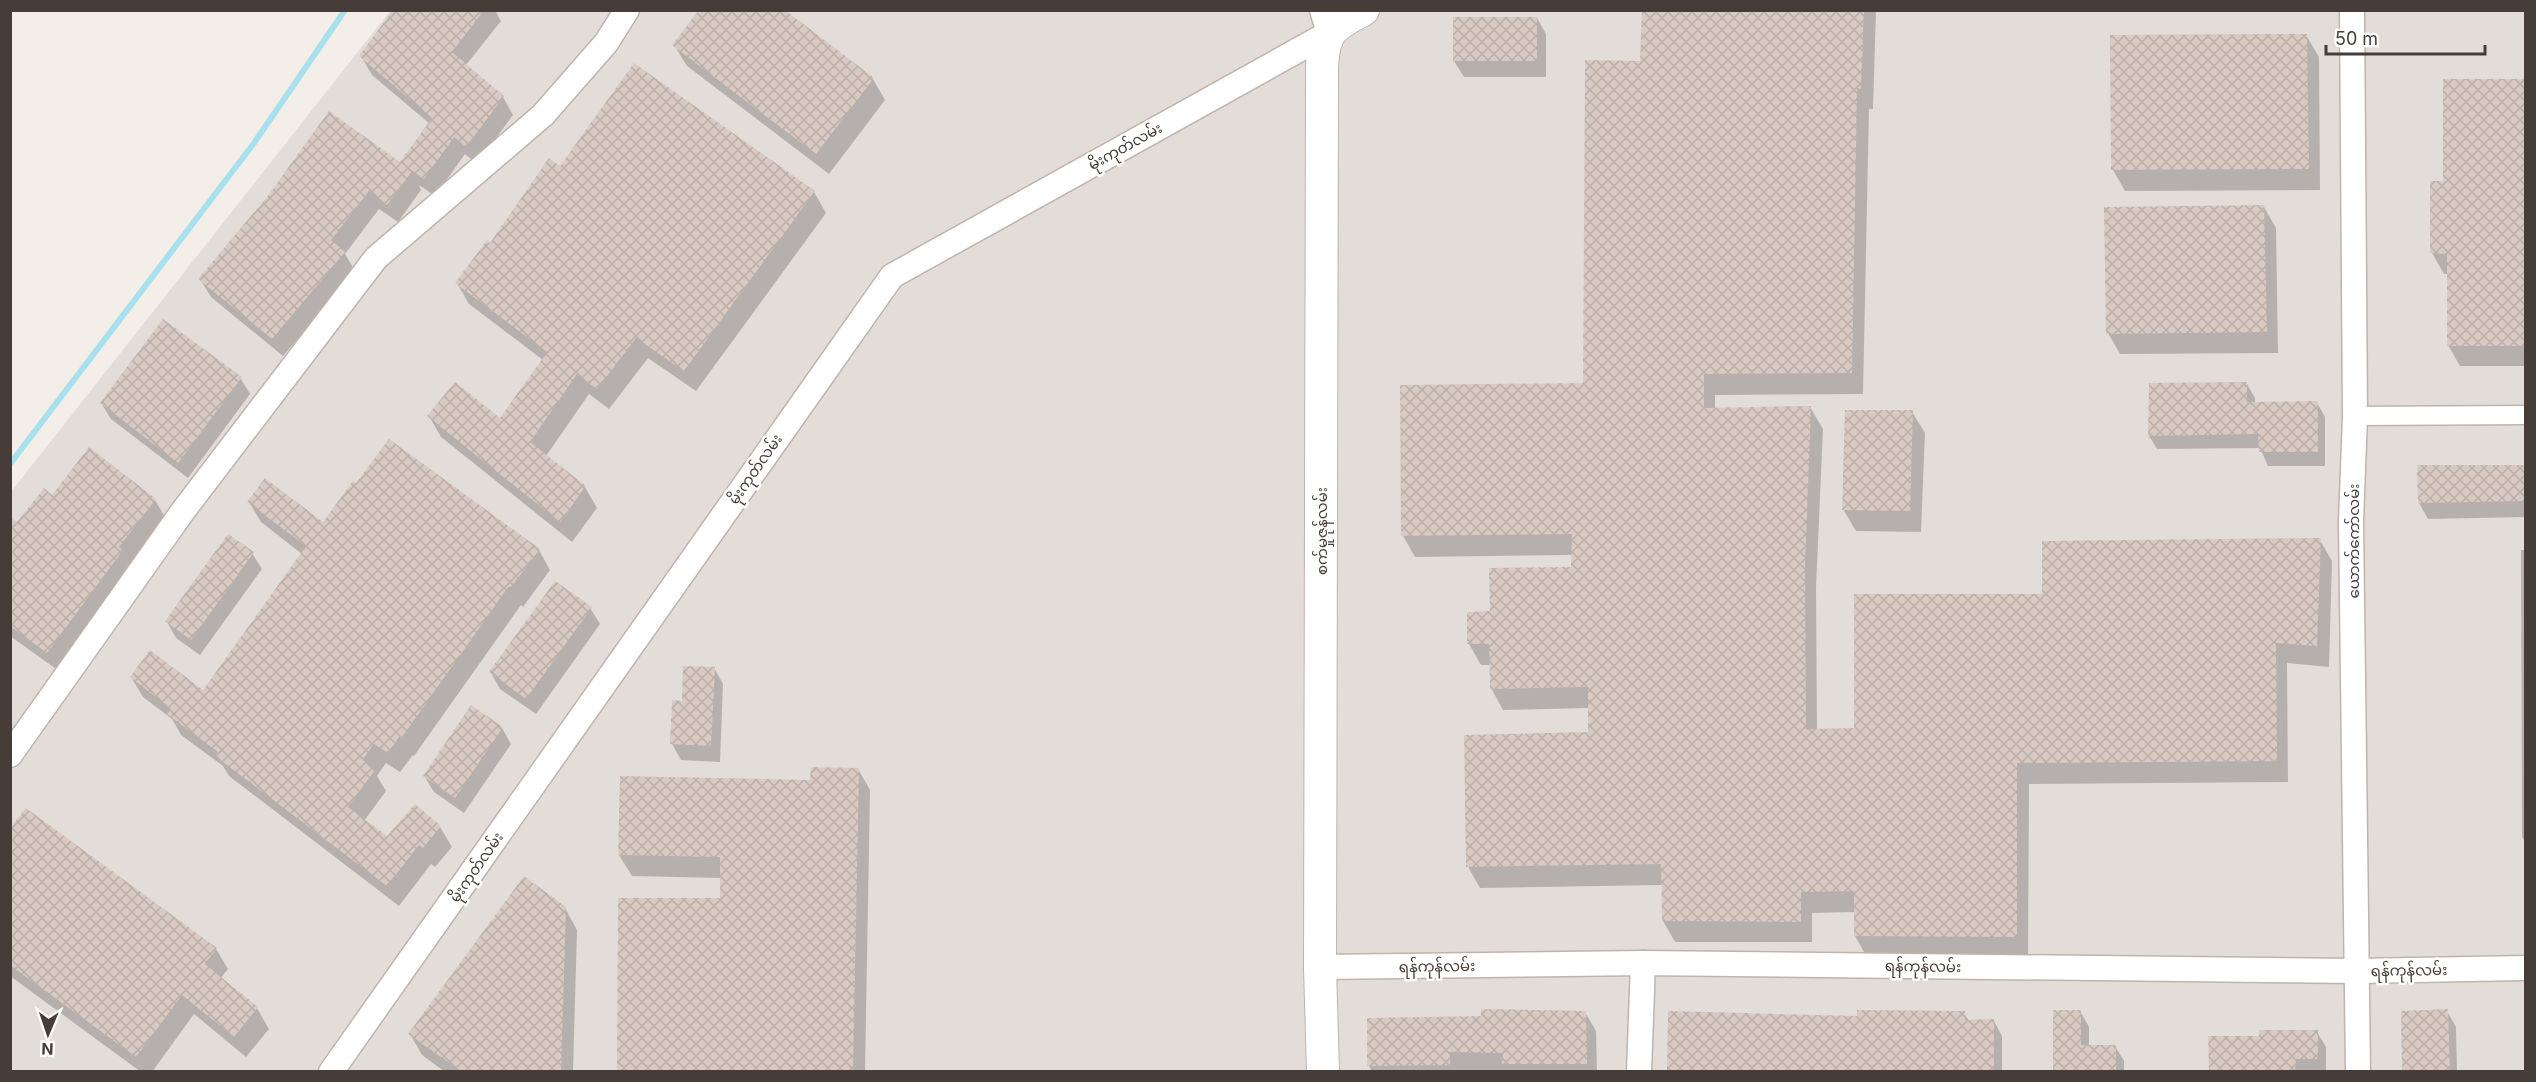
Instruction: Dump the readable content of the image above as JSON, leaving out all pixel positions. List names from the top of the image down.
{
  "streets": {
    "street": [
      "မိုးကုတ်လမ်း",
      "စက်မှုဇုန်လမ်း",
      "ယောက်ကော်လမ်း",
      "ရန်ကုန်လမ်း"
    ]
  },
  "crossings": [
    ["မိုးကုတ်လမ်း", "စက်မှုဇုန်လမ်း"],
    ["စက်မှုဇုန်လမ်း", "ရန်ကုန်လမ်း"],
    ["ယောက်ကော်လမ်း", "ရန်ကုန်လမ်း"]
  ],
  "scale_bar": "50 m",
  "north": "bottom"
}
